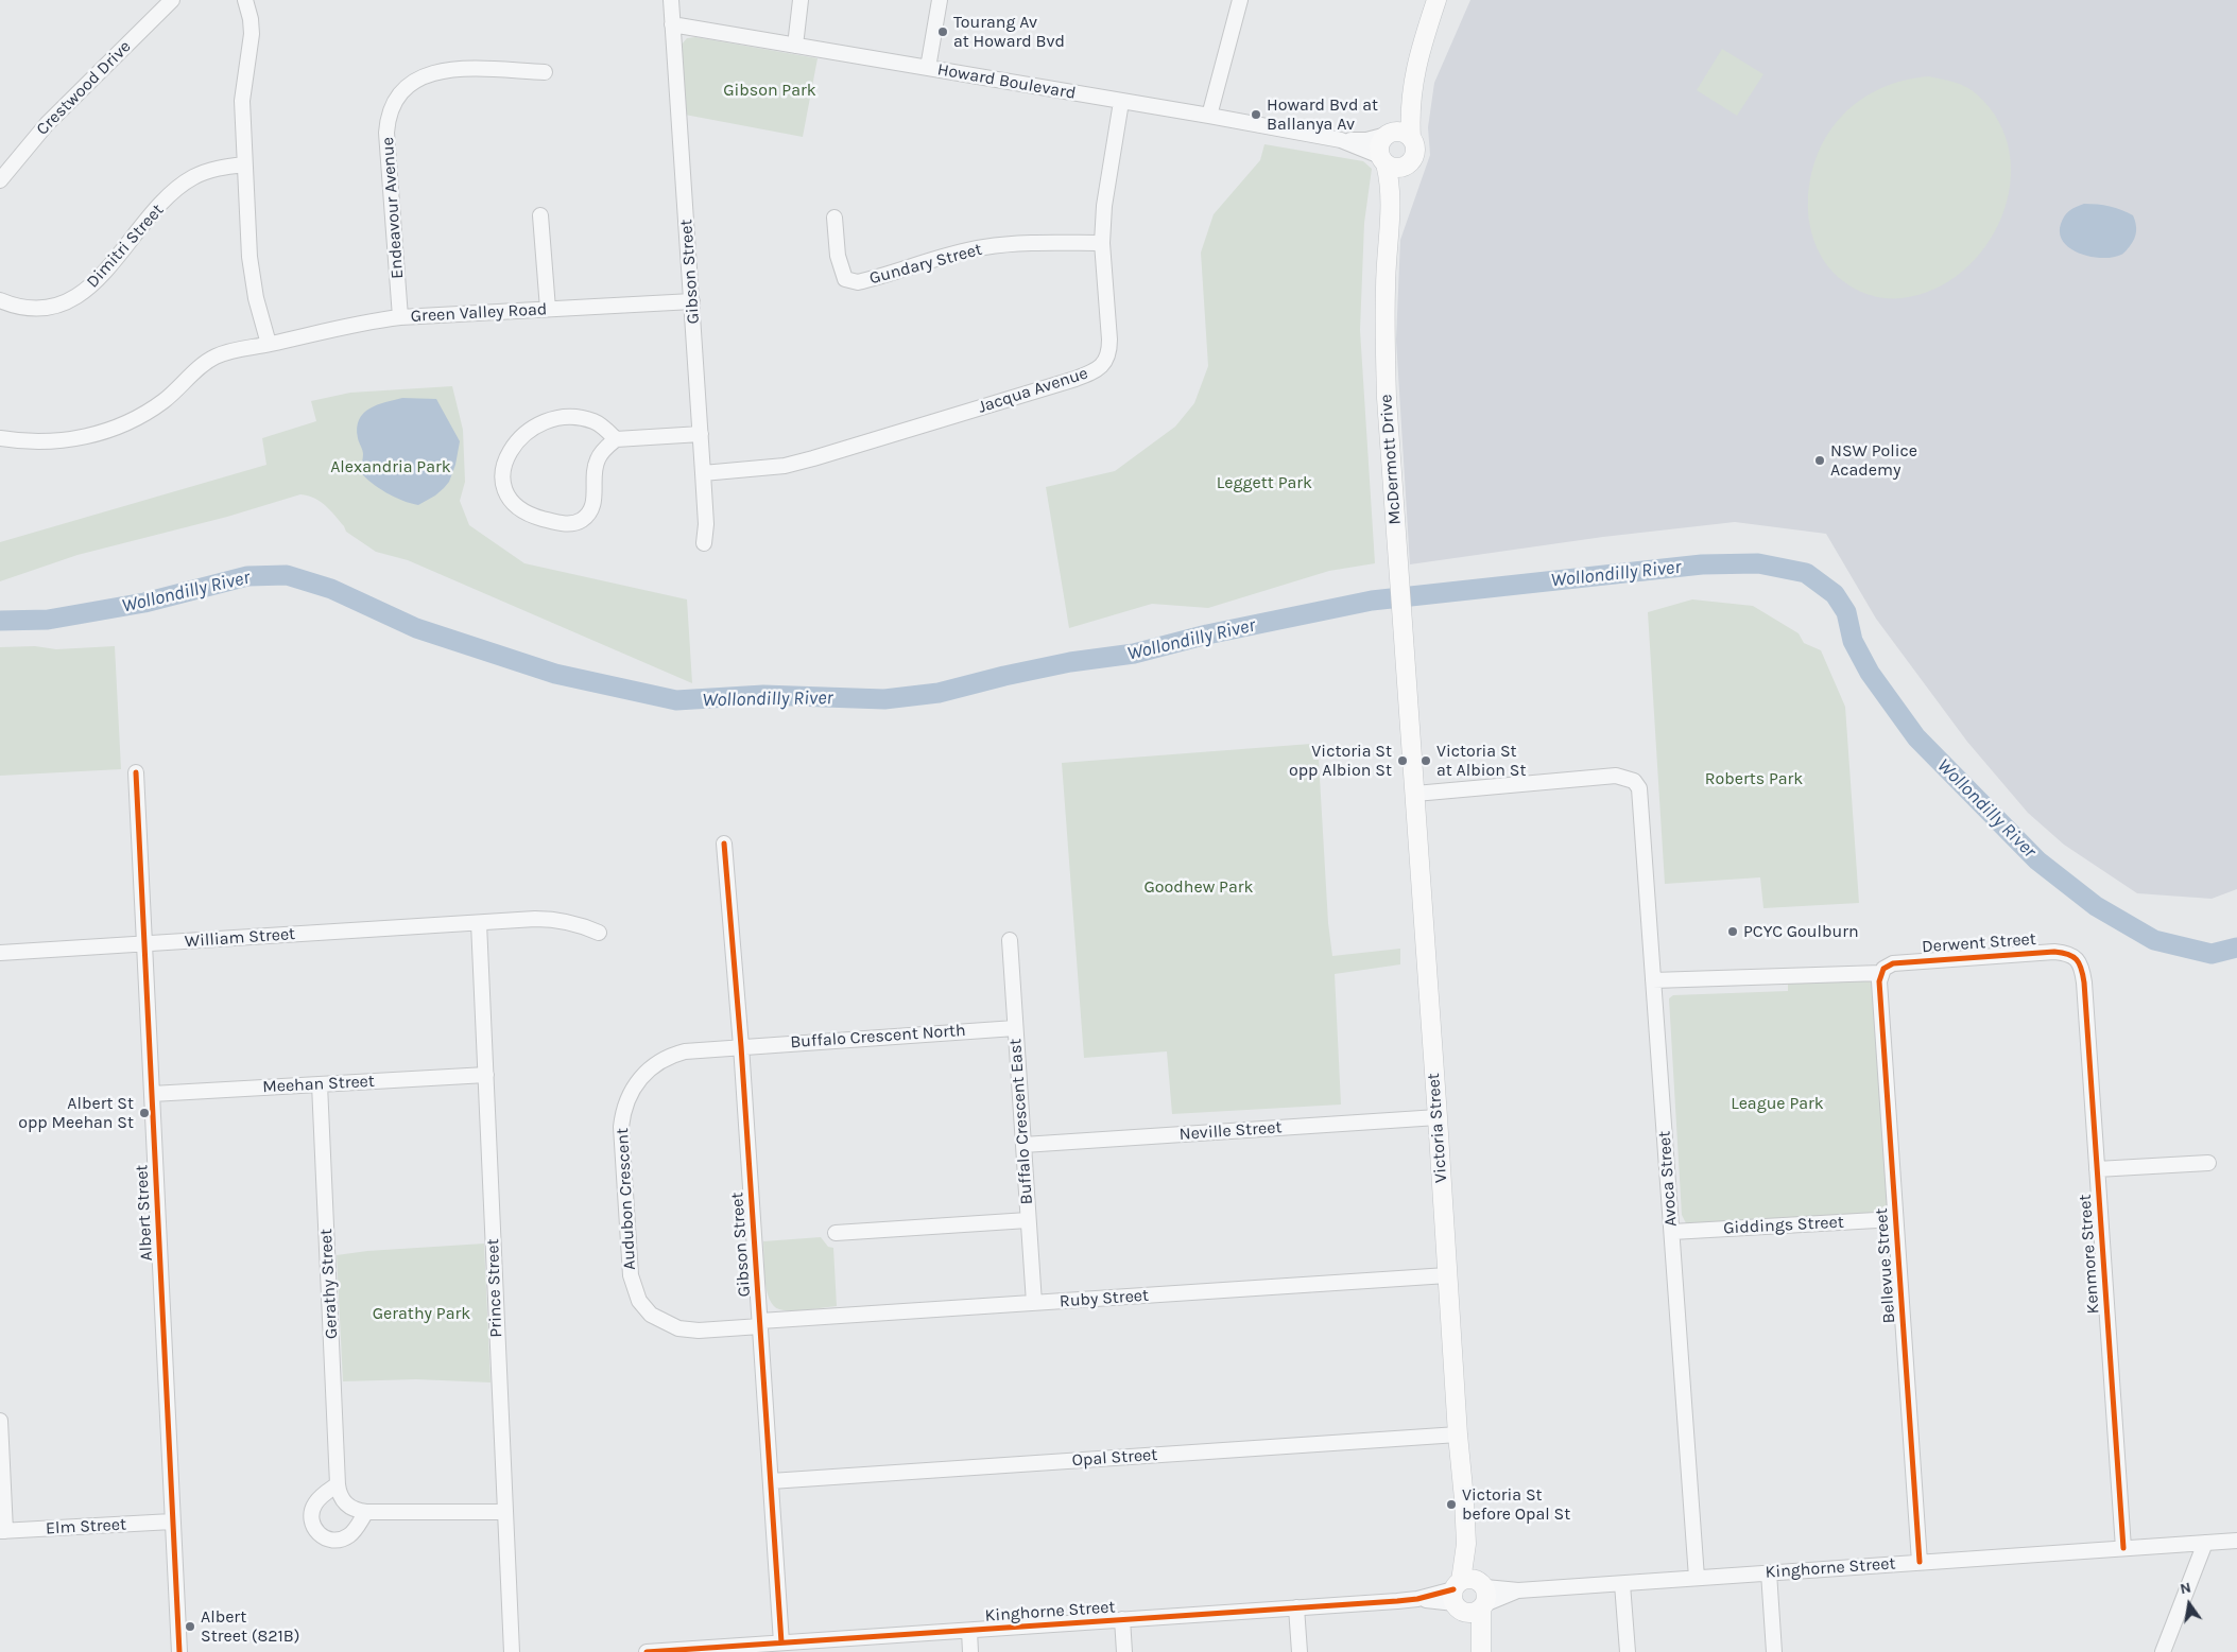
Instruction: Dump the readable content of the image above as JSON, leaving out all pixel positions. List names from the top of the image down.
{
  "streets": {
    "main road": ["McDermott Drive", "Victoria Street"],
    "street": [
      "Howard Boulevard",
      "Crestwood Drive",
      "Endeavour Avenue",
      "Dimitri Street",
      "Gundary Street",
      "Gibson Street",
      "Green Valley Road",
      "Jacqua Avenue",
      "William Street",
      "Derwent Street",
      "Buffalo Crescent North",
      "Meehan Street",
      "Buffalo Crescent East",
      "Neville Street",
      "Avoca Street",
      "Audubon Crescent",
      "Albert Street",
      "Giddings Street",
      "Kenmore Street",
      "Bellevue Street",
      "Gerathy Street",
      "Prince Street",
      "Ruby Street",
      "Opal Street",
      "Elm Street",
      "Kinghorne Street"
    ]
  },
  "crossings": [
    ["Howard Boulevard", "Gibson Street"],
    ["Howard Boulevard", "Jacqua Avenue"],
    ["Howard Boulevard", "McDermott Drive"],
    ["Endeavour Avenue", "Green Valley Road"],
    ["Gundary Street", "Jacqua Avenue"],
    ["Gibson Street", "Green Valley Road"],
    ["Gibson Street", "Jacqua Avenue"],
    ["Gibson Street", "Buffalo Crescent North"],
    ["Gibson Street", "Audubon Crescent"],
    ["Gibson Street", "Ruby Street"],
    ["Gibson Street", "Opal Street"],
    ["Gibson Street", "Kinghorne Street"],
    ["McDermott Drive", "Victoria Street"],
    ["William Street", "Albert Street"],
    ["William Street", "Prince Street"],
    ["Derwent Street", "Avoca Street"],
    ["Derwent Street", "Kenmore Street"],
    ["Derwent Street", "Bellevue Street"],
    ["Buffalo Crescent North", "Buffalo Crescent East"],
    ["Buffalo Crescent North", "Audubon Crescent"],
    ["Meehan Street", "Albert Street"],
    ["Meehan Street", "Gerathy Street"],
    ["Meehan Street", "Prince Street"],
    ["Buffalo Crescent East", "Neville Street"],
    ["Buffalo Crescent East", "Ruby Street"],
    ["Victoria Street", "Neville Street"],
    ["Victoria Street", "Avoca Street"],
    ["Victoria Street", "Ruby Street"],
    ["Victoria Street", "Opal Street"],
    ["Victoria Street", "Kinghorne Street"],
    ["Avoca Street", "Giddings Street"],
    ["Avoca Street", "Kinghorne Street"],
    ["Audubon Crescent", "Ruby Street"],
    ["Albert Street", "Elm Street"],
    ["Giddings Street", "Bellevue Street"],
    ["Kenmore Street", "Kinghorne Street"],
    ["Bellevue Street", "Kinghorne Street"],
    ["Gerathy Street", "Prince Street"]
  ],
  "water": ["Wollondilly River"],
  "parks": [
    "Gibson Park",
    "Alexandria Park",
    "Leggett Park",
    "Roberts Park",
    "Goodhew Park",
    "League Park",
    "Gerathy Park"
  ],
  "places": [
    "Tourang Av at Howard Bvd",
    "Howard Bvd at Ballanya Av",
    "NSW Police Academy",
    "Victoria St opp Albion St",
    "Victoria St at Albion St",
    "PCYC Goulburn",
    "Albert St opp Meehan St",
    "Victoria St before Opal St",
    "Albert Street (821B)"
  ],
  "north": "top"
}
